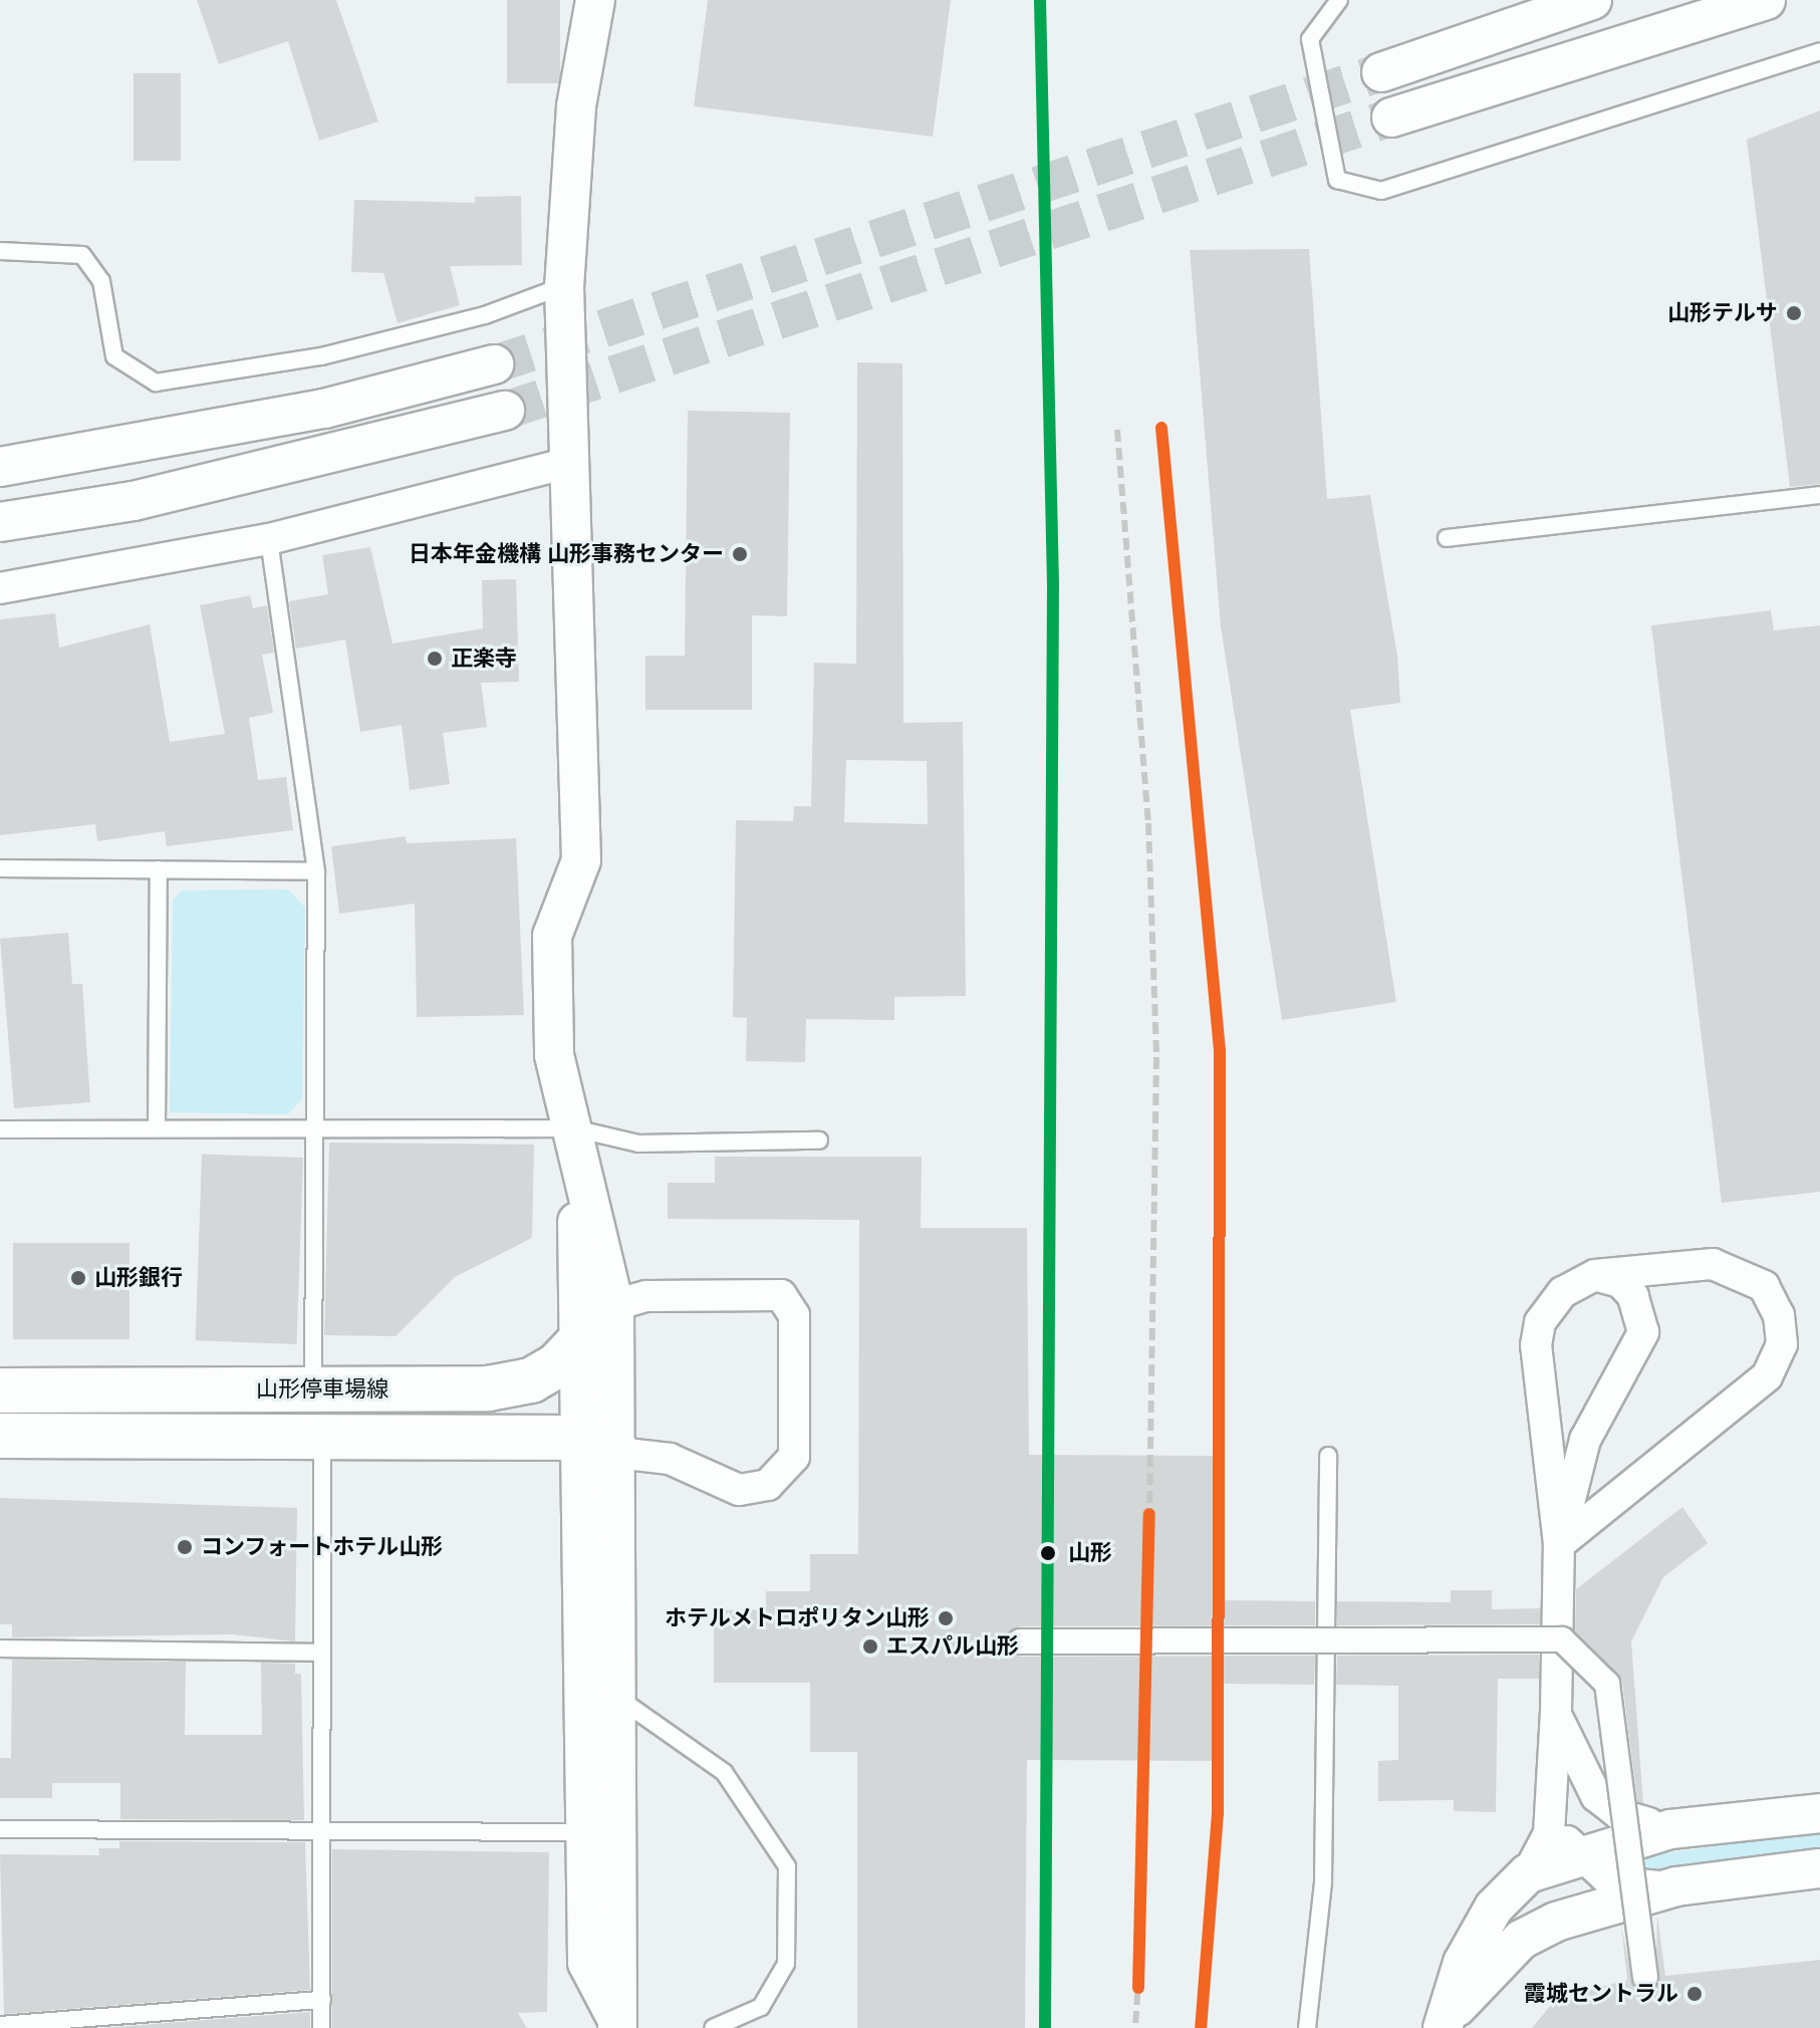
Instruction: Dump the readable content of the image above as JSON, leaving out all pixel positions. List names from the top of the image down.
{
  "streets": {
    "main road": ["山形停車場線"]
  },
  "places": [
    "山形テルサ",
    "日本年金機構 山形事務センター",
    "正楽寺",
    "山形銀行",
    "コンフォートホテル山形",
    "山形",
    "ホテルメトロポリタン山形",
    "エスパル山形",
    "霞城セントラル"
  ]
}
